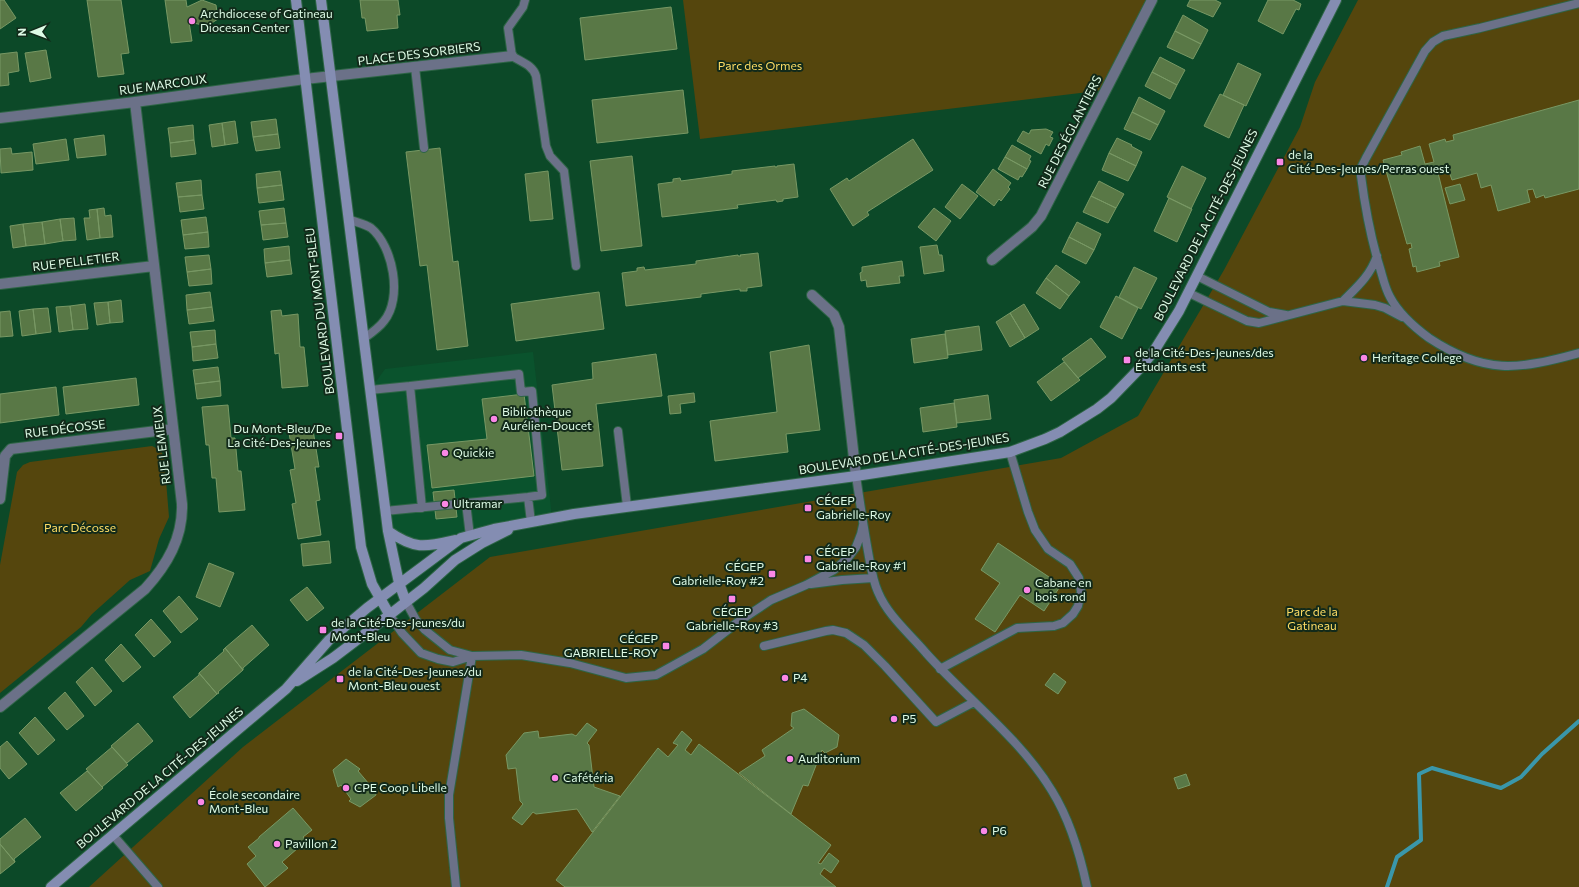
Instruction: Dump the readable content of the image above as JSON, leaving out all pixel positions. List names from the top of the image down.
{
  "streets": {
    "street": [
      "PLACE DES SORBIERS",
      "RUE MARCOUX",
      "RUE DES ÉGLANTIERS",
      "BOULEVARD DE LA CITÉ-DES-JEUNES",
      "RUE PELLETIER",
      "BOULEVARD DU MONT-BLEU",
      "RUE DÉCOSSE",
      "RUE LEMIEUX"
    ]
  },
  "crossings": [
    ["PLACE DES SORBIERS", "RUE MARCOUX"],
    ["RUE MARCOUX", "BOULEVARD DU MONT-BLEU"],
    ["RUE MARCOUX", "RUE LEMIEUX"],
    ["BOULEVARD DE LA CITÉ-DES-JEUNES", "BOULEVARD DU MONT-BLEU"],
    ["RUE PELLETIER", "RUE LEMIEUX"],
    ["RUE DÉCOSSE", "RUE LEMIEUX"]
  ],
  "parks": ["Parc des Ormes", "Parc Décosse", "Parc de la Gatineau"],
  "places": {
    "other": [
      "Archdiocese of Gatineau Diocesan Center",
      "Heritage College",
      "Bibliothèque Aurélien-Doucet",
      "Quickie",
      "Ultramar",
      "Cabane en bois rond",
      "P4",
      "P5",
      "Auditorium",
      "Cafétéria",
      "CPE Coop Libelle",
      "École secondaire Mont-Bleu",
      "P6",
      "Pavillon 2"
    ],
    "transit": [
      "de la Cité-Des-Jeunes/Perras ouest",
      "de la Cité-Des-Jeunes/des Étudiants est",
      "Du Mont-Bleu/De La Cité-Des-Jeunes",
      "CÉGEP Gabrielle-Roy",
      "CÉGEP Gabrielle-Roy #1",
      "CÉGEP Gabrielle-Roy #2",
      "CÉGEP Gabrielle-Roy #3",
      "de la Cité-Des-Jeunes/du Mont-Bleu",
      "CÉGEP GABRIELLE-ROY",
      "de la Cité-Des-Jeunes/du Mont-Bleu ouest"
    ]
  },
  "north": "left"
}
